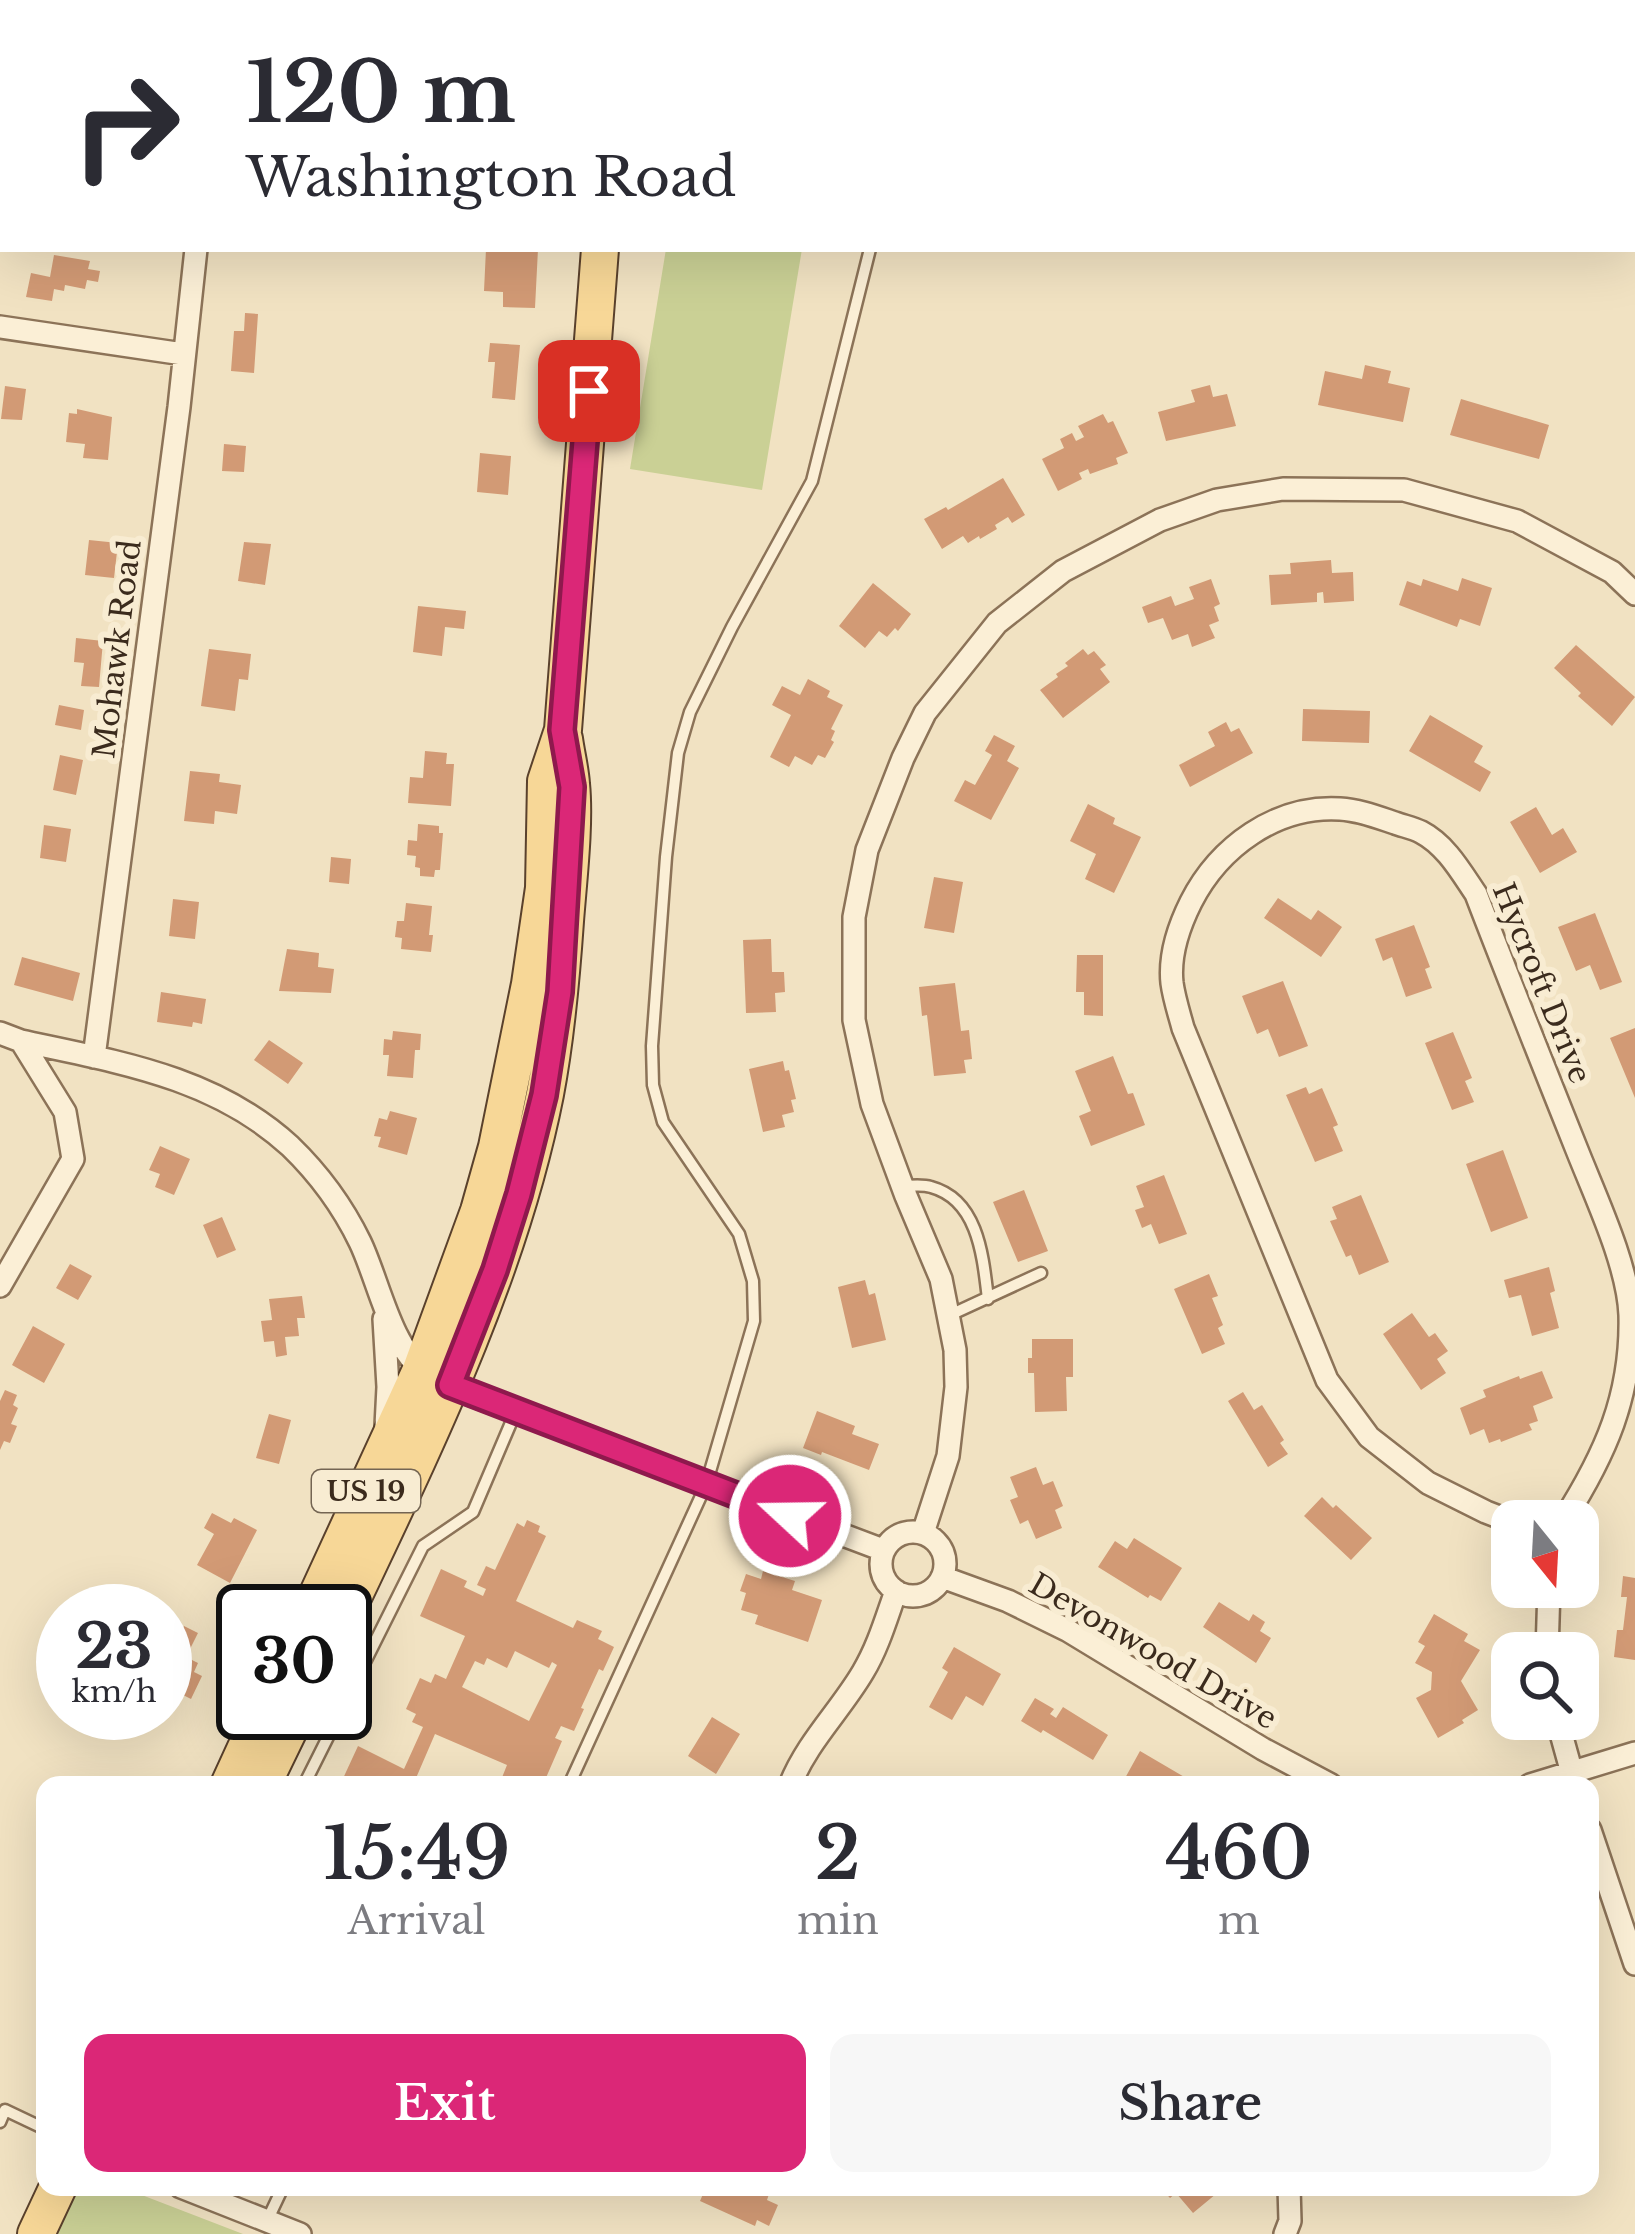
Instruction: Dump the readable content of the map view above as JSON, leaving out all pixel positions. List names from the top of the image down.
{
  "streets": {
    "main road": ["US 19"],
    "street": ["Mohawk Road", "Hycroft Drive", "Devonwood Drive"]
  },
  "north": "bottom",
  "page": {
    "turn": ["120 m", "Washington Road"],
    "speed": "23 km/h",
    "limit": "30",
    "eta": [
      "15:49",
      "Arrival",
      "2",
      "min",
      "460",
      "m"
    ],
    "buttons": ["Exit", "Share"]
  }
}
